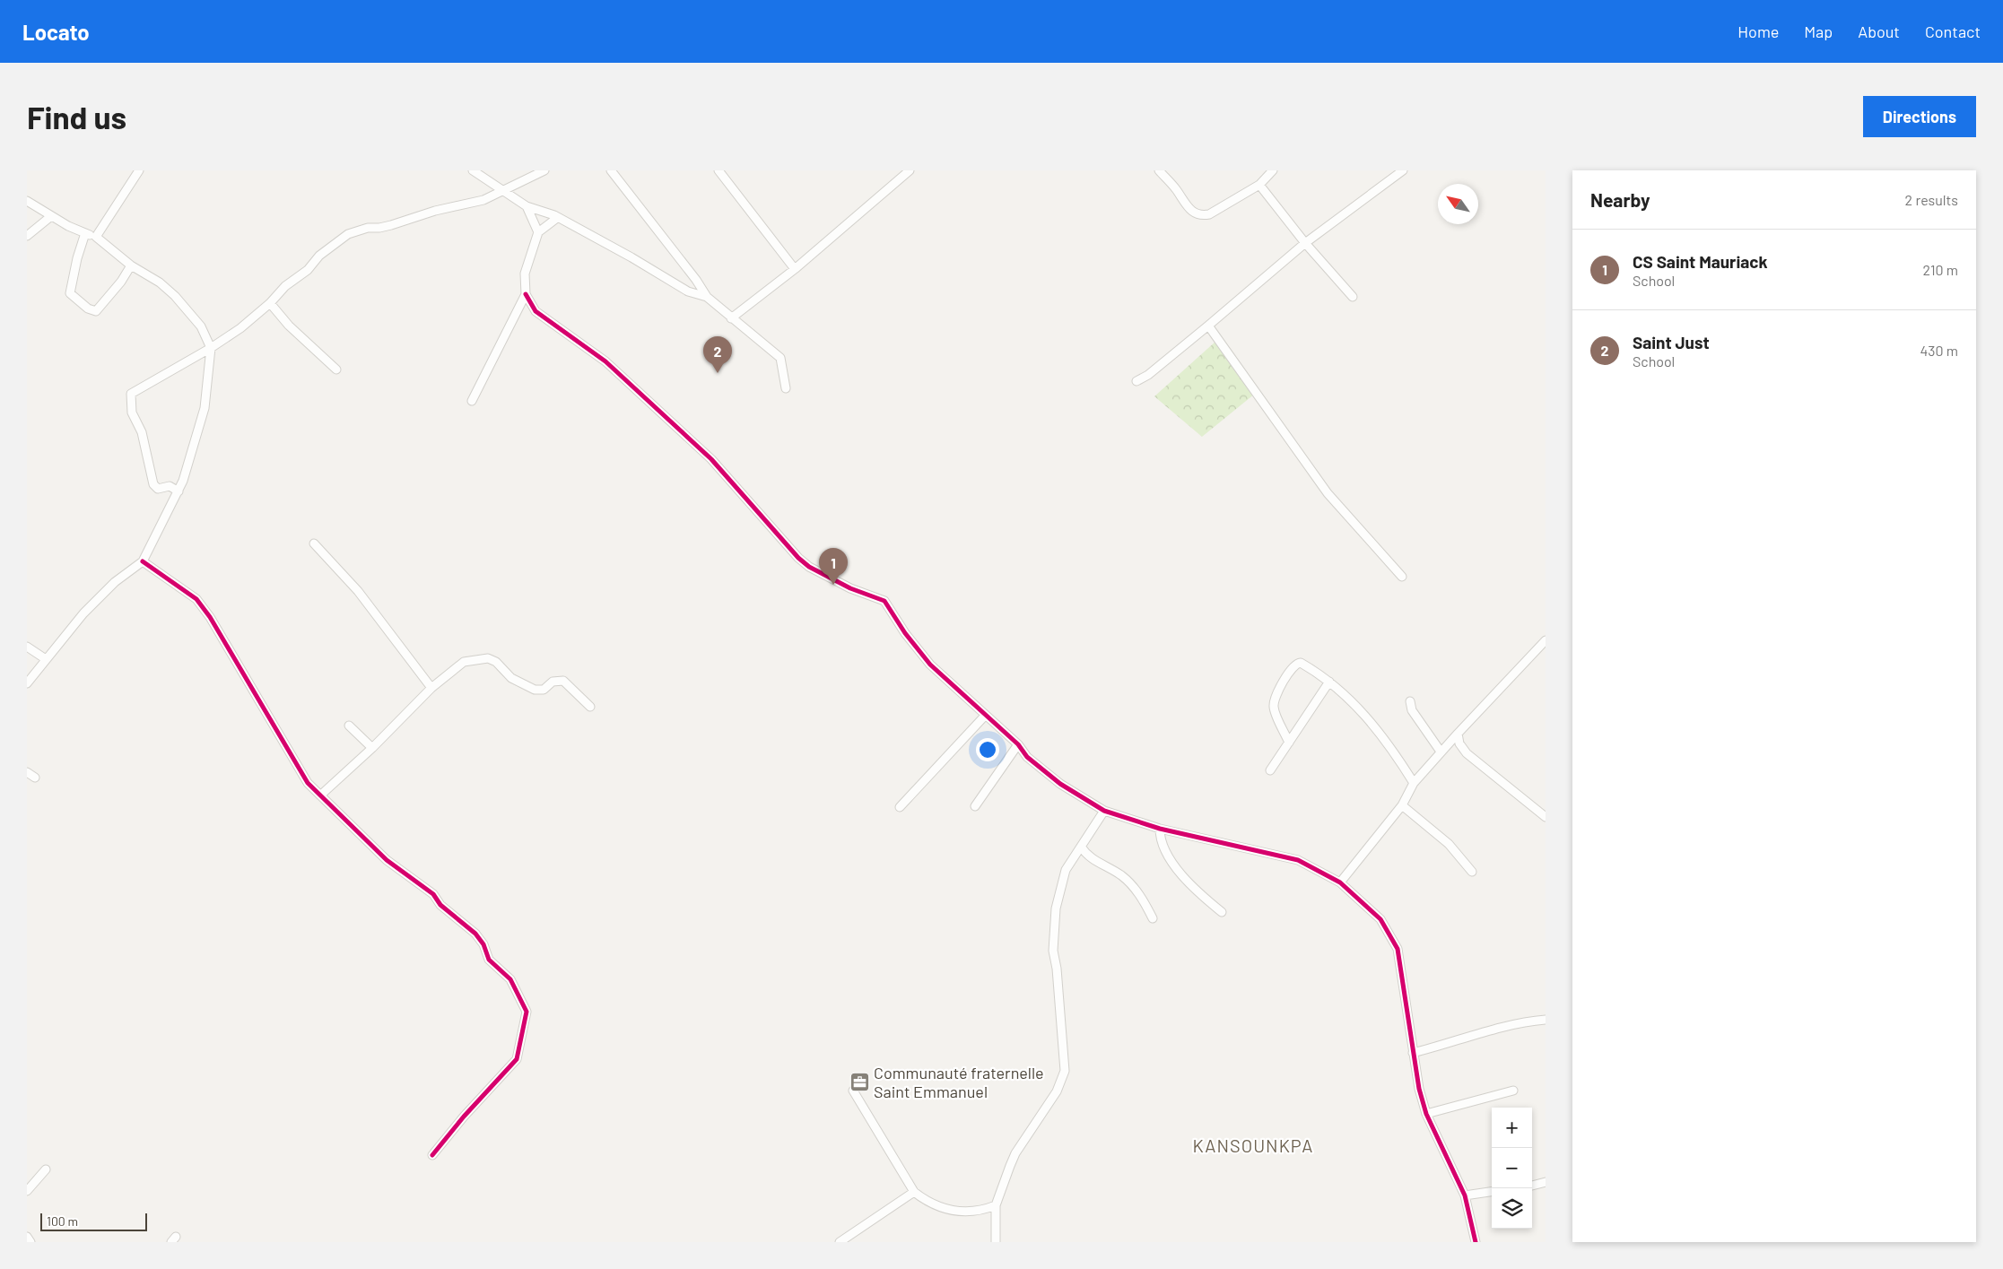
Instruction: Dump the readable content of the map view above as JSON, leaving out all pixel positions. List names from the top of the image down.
{
  "districts": ["KANSOUNKPA"],
  "places": {
    "office": ["Communauté fraternelle Saint Emmanuel"]
  },
  "scale_bar": "100 m",
  "north": "top left",
  "page": {
    "header": "Locato",
    "nav": [
      "Home",
      "Map",
      "About",
      "Contact"
    ],
    "buttons": "Directions",
    "title": "Find us",
    "heading": ["Nearby", "2 results"],
    "list": [
      {
        "mark": "1",
        "name": "CS Saint Mauriack",
        "note": "School",
        "value": "210 m"
      },
      {
        "mark": "2",
        "name": "Saint Just",
        "note": "School",
        "value": "430 m"
      }
    ],
    "pins": ["2", "1"],
    "map_buttons": ["+", "−"],
    "scale": "100 m"
  }
}
